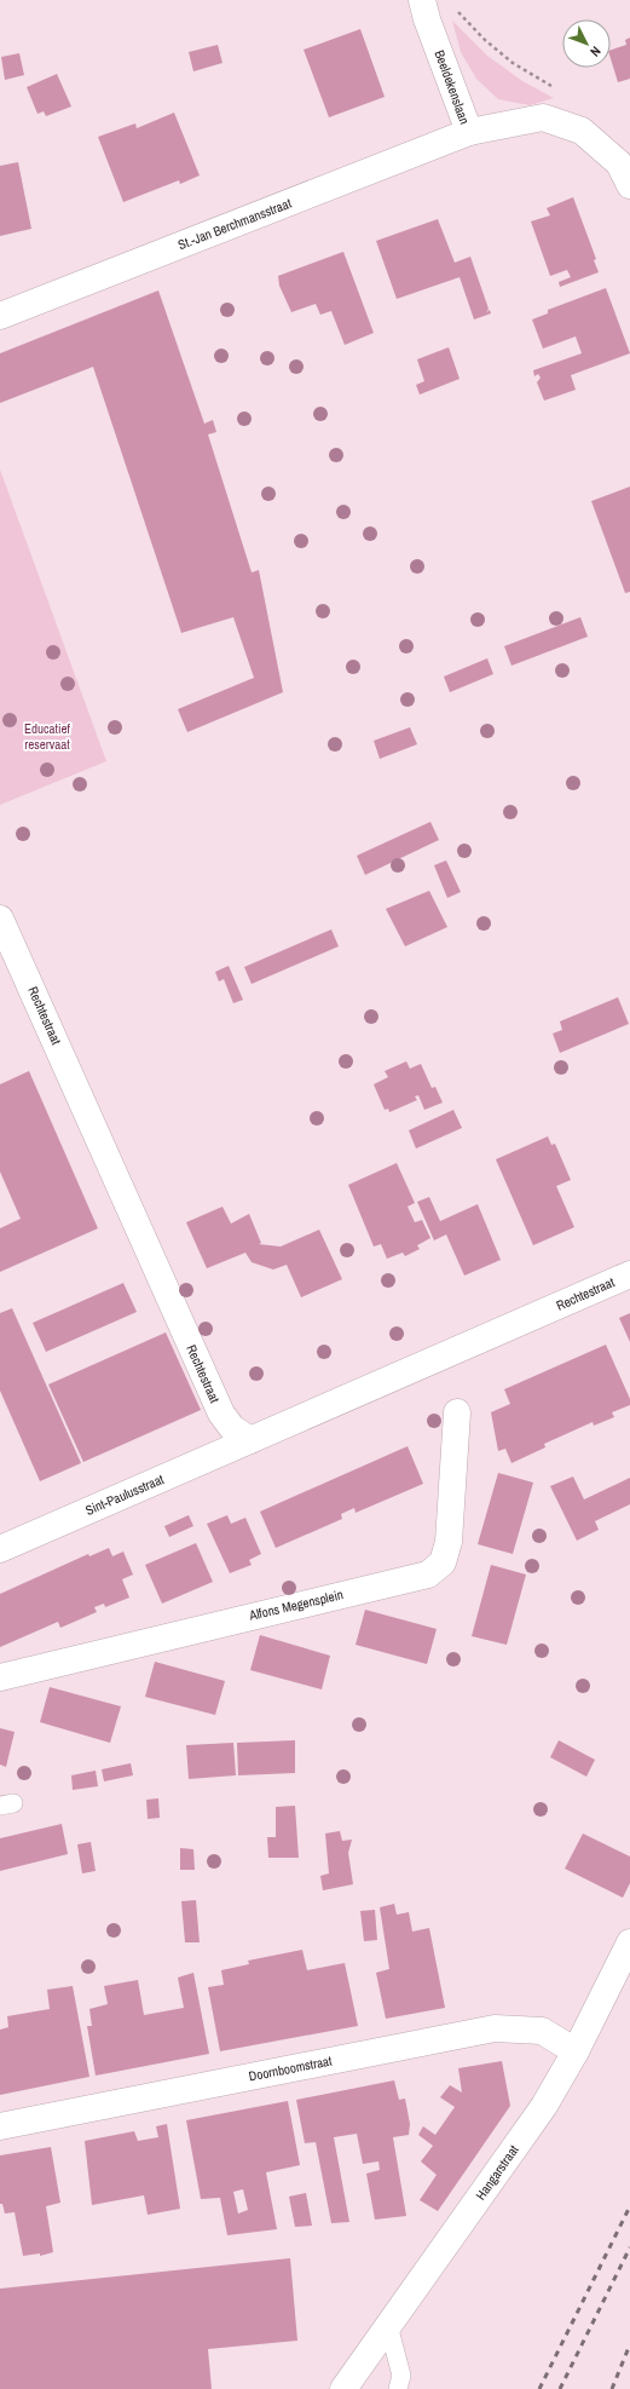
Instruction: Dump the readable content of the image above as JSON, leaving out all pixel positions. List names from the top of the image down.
{
  "streets": {
    "street": [
      "Beeldekenslaan",
      "St.-Jan Berchmansstraat",
      "Rechtestraat",
      "Sint-Paulusstraat",
      "Alfons Megensplein",
      "Doornboomstraat",
      "Hangarstraat"
    ]
  },
  "crossings": [
    ["Beeldekenslaan", "St.-Jan Berchmansstraat"],
    ["Rechtestraat", "Sint-Paulusstraat"],
    ["Doornboomstraat", "Hangarstraat"]
  ],
  "parks": ["Educatief reservaat"],
  "north": "bottom right"
}
